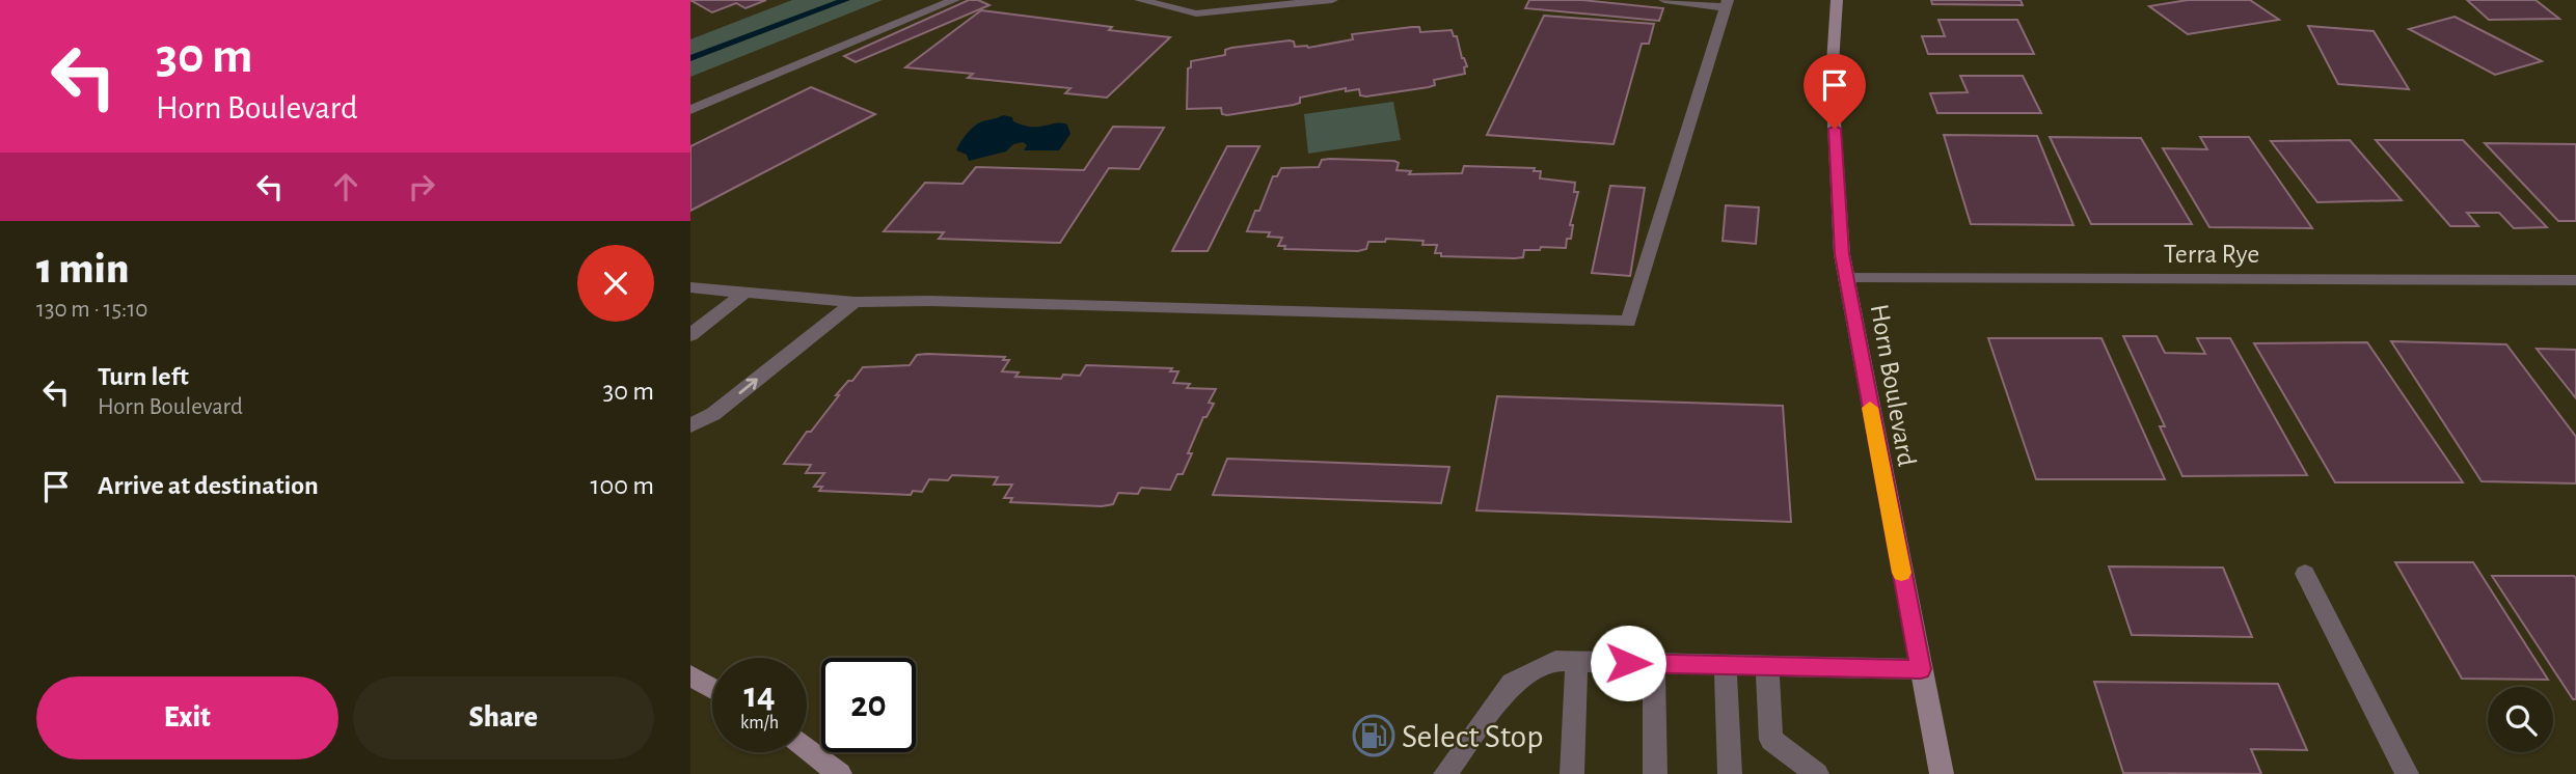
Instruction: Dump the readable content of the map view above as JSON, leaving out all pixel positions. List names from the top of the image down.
{
  "streets": {
    "street": ["Terra Rye", "Horn Boulevard"]
  },
  "crossings": [
    ["Terra Rye", "Horn Boulevard"]
  ],
  "places": {
    "fuel station": ["Select Stop"]
  },
  "page": {
    "turn": ["30 m", "Horn Boulevard"],
    "heading": ["1 min", "130 m · 15:10"],
    "list": [
      {
        "name": "Turn left",
        "note": "Horn Boulevard",
        "value": "30 m"
      },
      {
        "name": "Arrive at destination",
        "value": "100 m"
      }
    ],
    "speed": "14 km/h",
    "limit": "20",
    "buttons": ["Exit", "Share"]
  }
}
